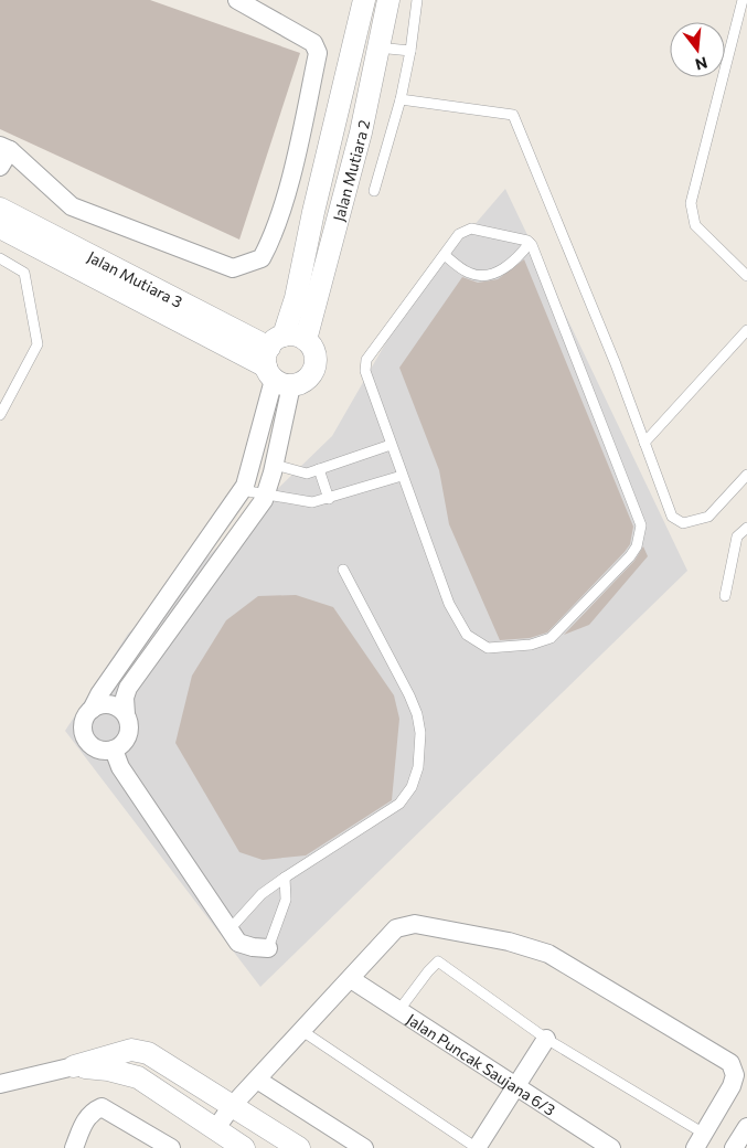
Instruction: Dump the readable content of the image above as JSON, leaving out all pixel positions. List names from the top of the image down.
{
  "streets": {
    "street": ["Jalan Mutiara 2", "Jalan Mutiara 3", "Jalan Puncak Saujana 6/3"]
  },
  "crossings": [
    ["Jalan Mutiara 2", "Jalan Mutiara 3"]
  ],
  "north": "bottom"
}
